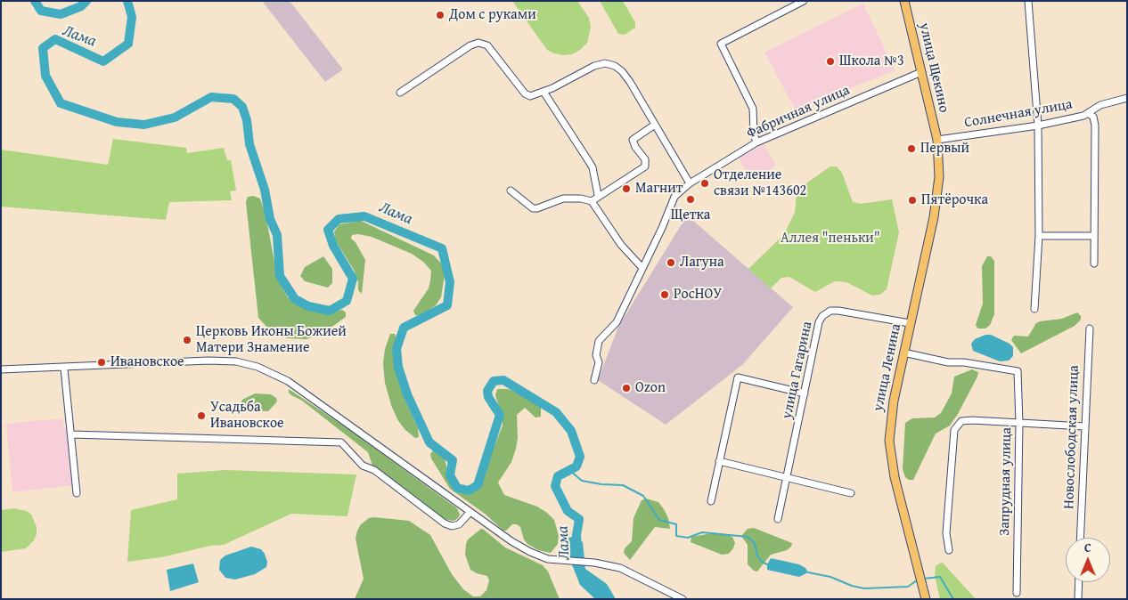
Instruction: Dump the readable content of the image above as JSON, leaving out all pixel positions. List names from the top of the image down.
{
  "streets": {
    "main road": ["улица Щекино", "улица Ленина"],
    "street": [
      "Фабричная улица",
      "Солнечная улица",
      "улица Гагарина",
      "Новослободская улица",
      "Запрудная улица"
    ]
  },
  "crossings": [
    ["улица Щекино", "Фабричная улица"],
    ["улица Щекино", "Солнечная улица"],
    ["улица Щекино", "улица Ленина"],
    ["Солнечная улица", "улица Ленина"],
    ["улица Ленина", "улица Гагарина"],
    ["улица Ленина", "Запрудная улица"]
  ],
  "water": ["Лама"],
  "parks": ["Аллея \"пеньки\""],
  "places": [
    "Дом с руками",
    "Школа №3",
    "Первый",
    "Отделение связи №143602",
    "Магнит",
    "Щетка",
    "Пятёрочка",
    "Лагуна",
    "РосНОУ",
    "Церковь Иконы Божией Матери Знамение",
    "Ивановское",
    "Ozon",
    "Усадьба Ивановское"
  ],
  "north": "top"
}
